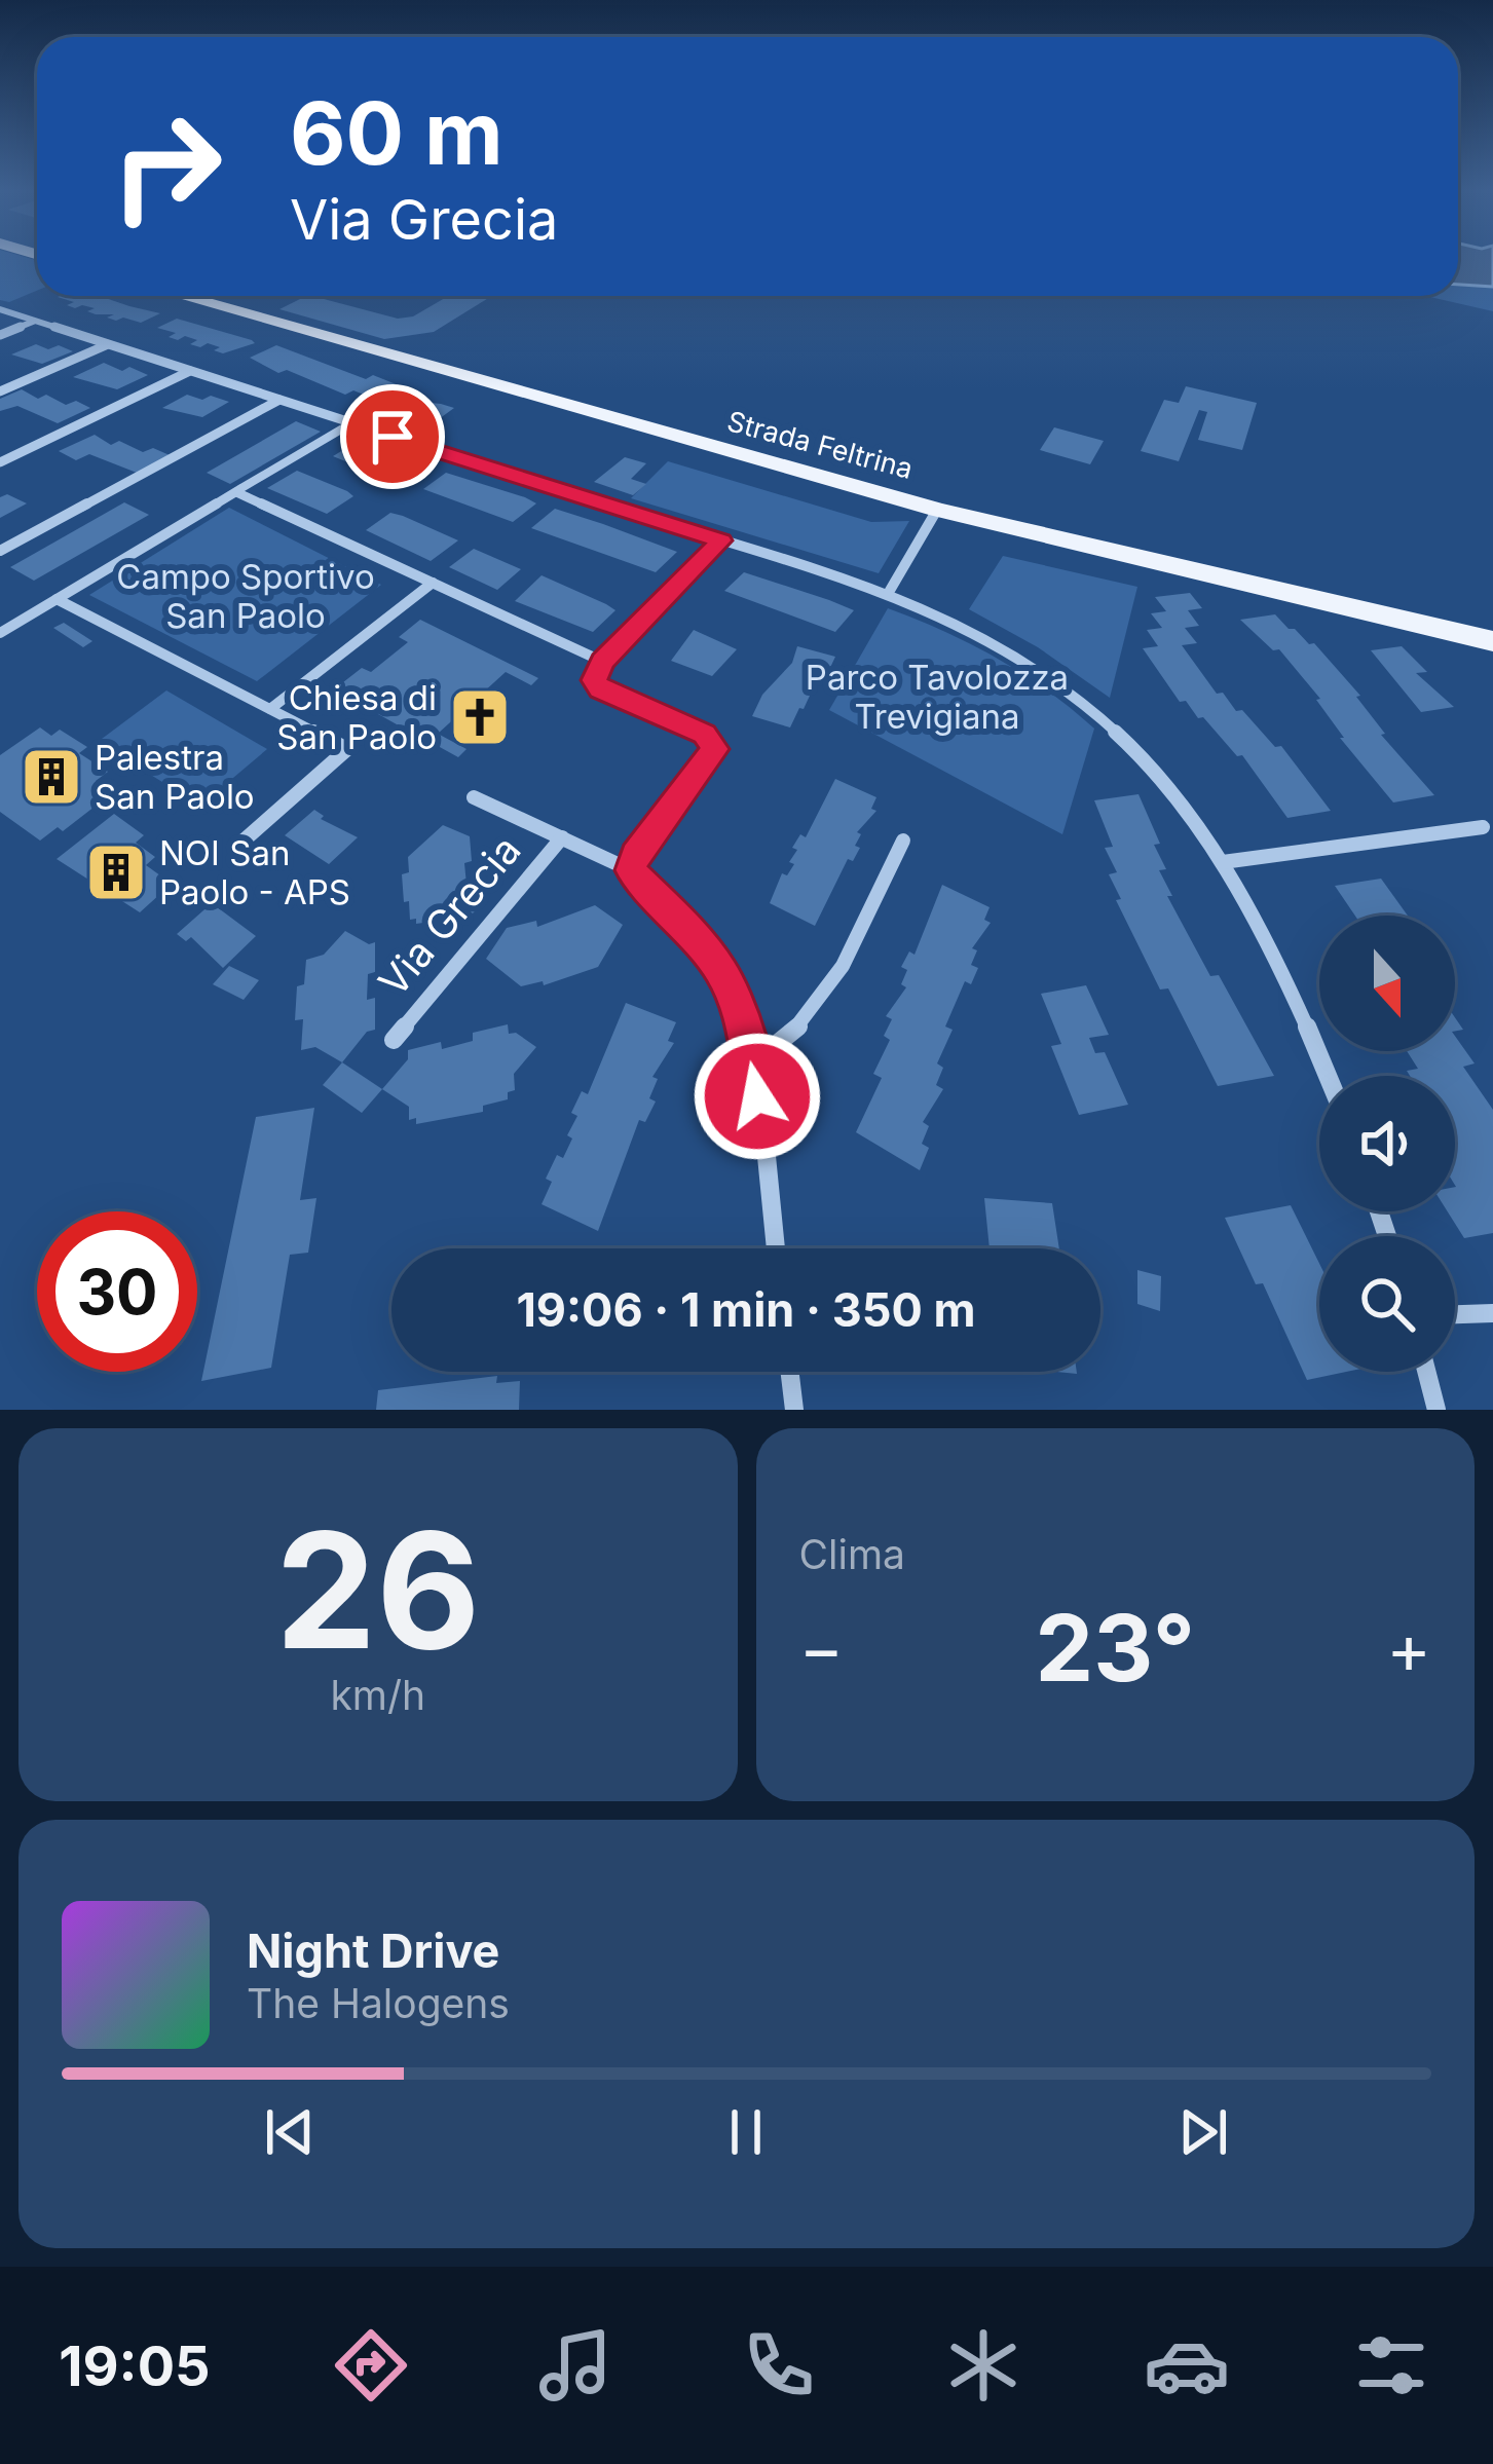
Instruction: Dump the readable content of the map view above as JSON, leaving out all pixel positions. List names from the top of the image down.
{
  "streets": {
    "main road": ["Strada Feltrina"],
    "street": ["Via Grecia"]
  },
  "parks": ["Campo Sportivo San Paolo", "Parco Tavolozza Trevigiana"],
  "places": {
    "church": ["Chiesa di San Paolo"],
    "building": ["Palestra San Paolo", "NOI San Paolo - APS"]
  },
  "north": "bottom",
  "page": {
    "turn": ["60 m", "Via Grecia"],
    "limit": "30",
    "trip": "19:06 · 1 min · 350 m",
    "tile": [
      ["26", "km/h"],
      "Clima"
    ],
    "heat": ["−", "23°", "+"],
    "song": ["Night Drive", "The Halogens"],
    "tabs": "19:05"
  }
}
